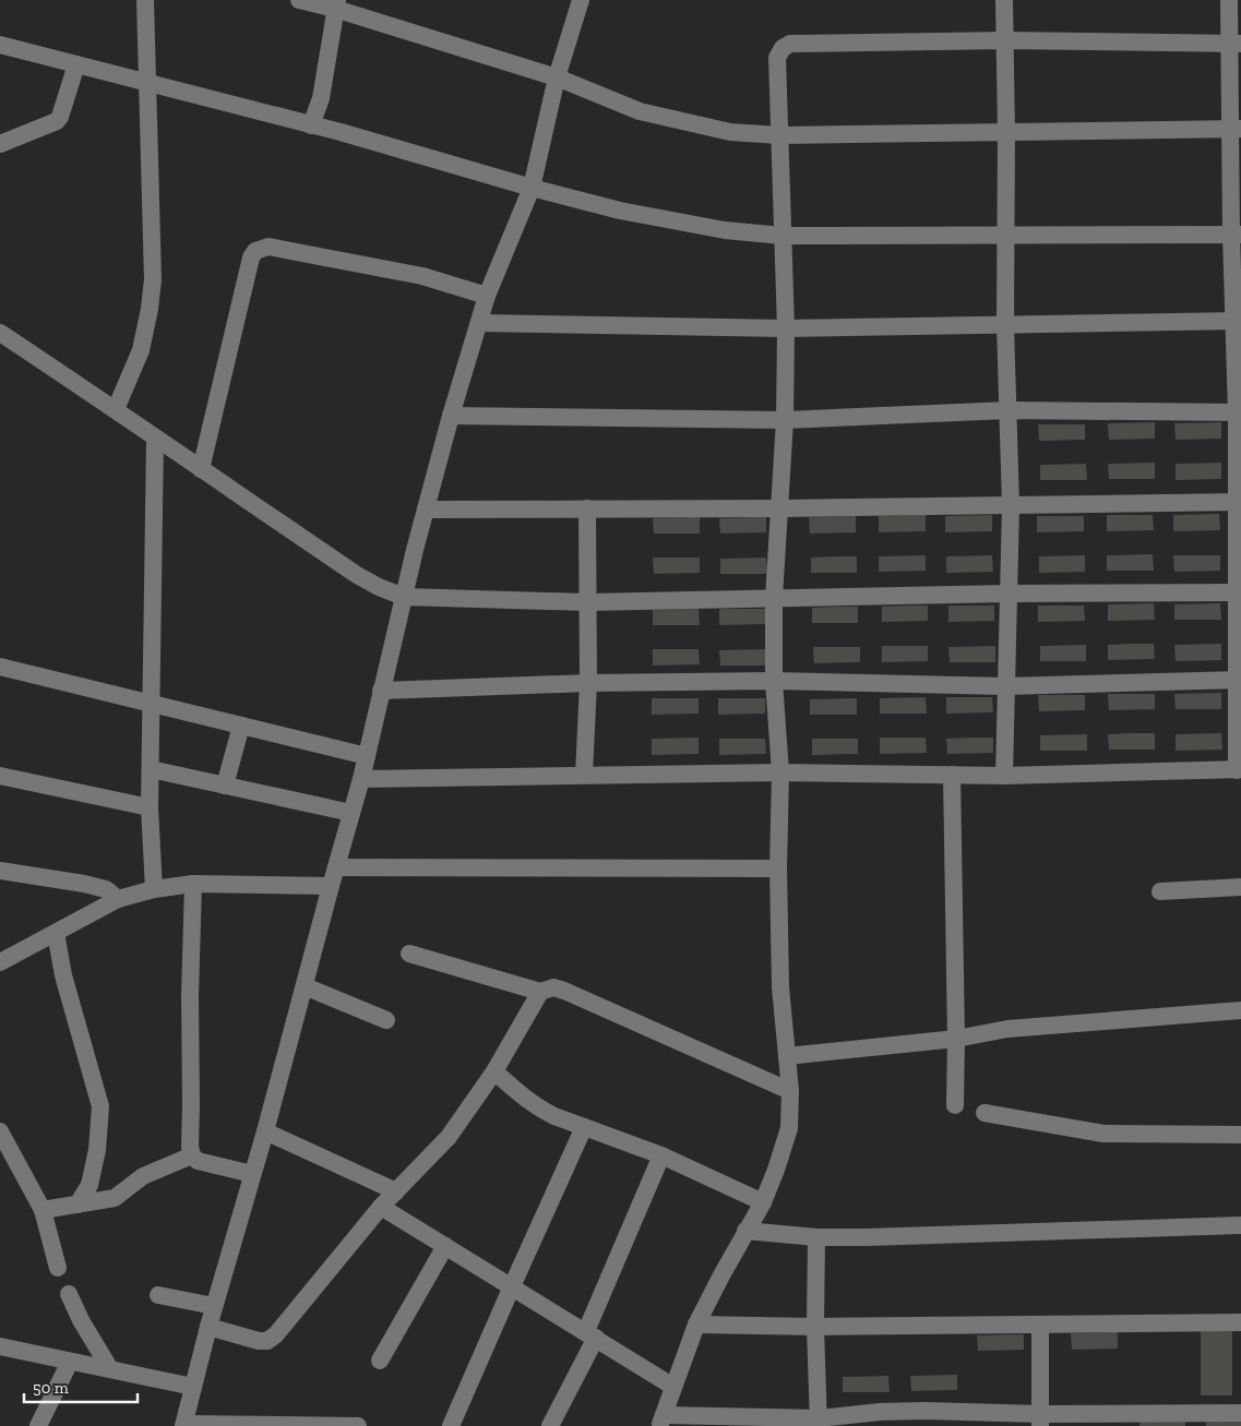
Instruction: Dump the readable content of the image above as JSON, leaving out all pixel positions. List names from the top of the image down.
{
  "scale_bar": "50 m"
}
